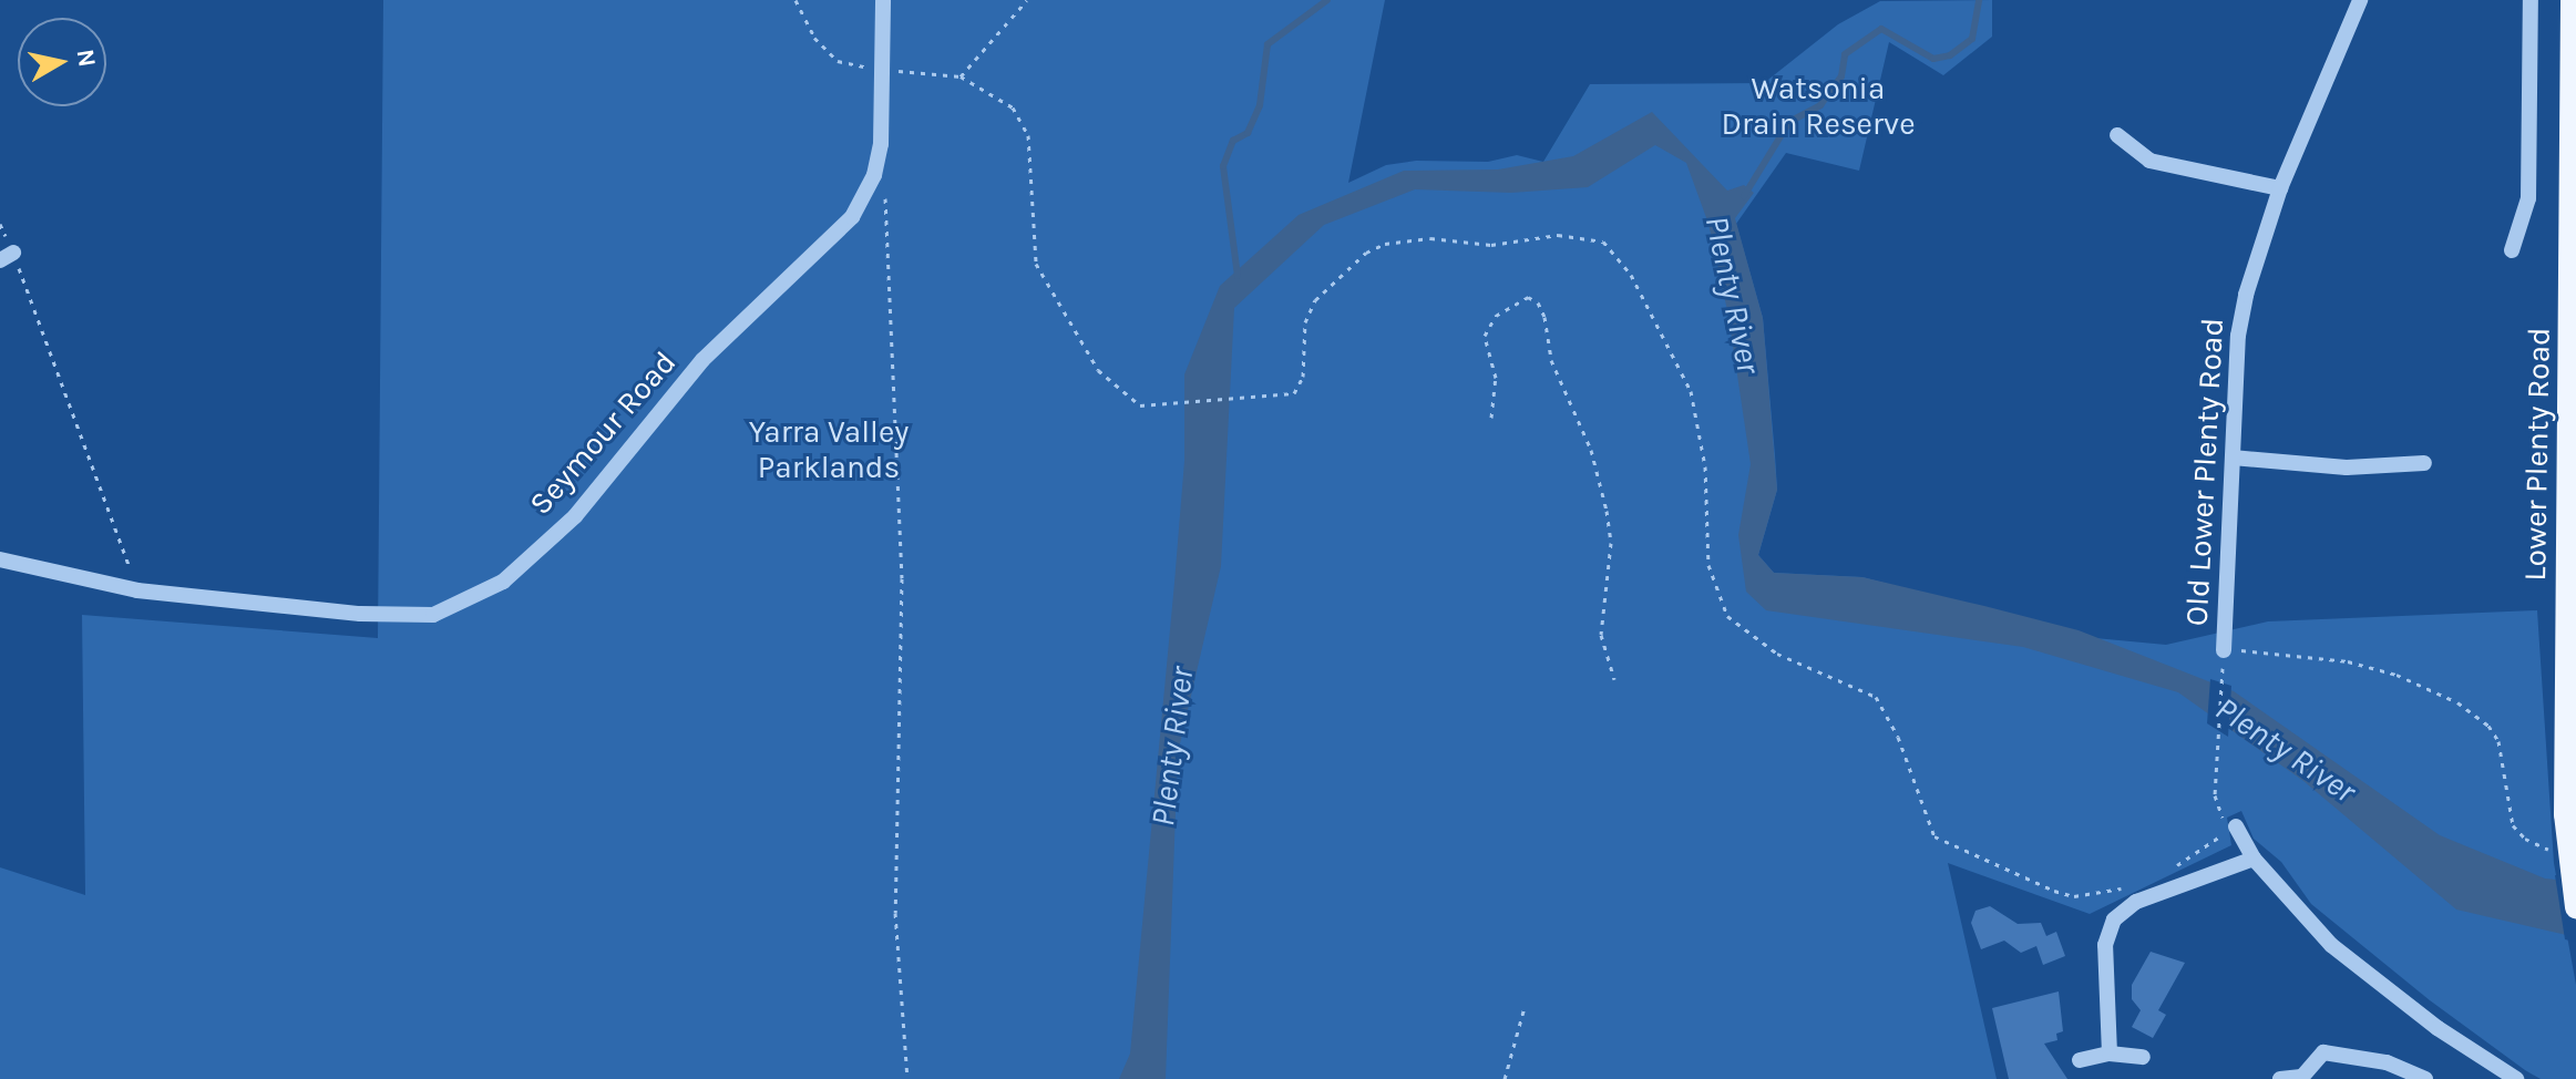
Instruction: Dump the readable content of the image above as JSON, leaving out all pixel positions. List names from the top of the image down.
{
  "streets": {
    "main road": ["Lower Plenty Road"],
    "street": ["Seymour Road", "Old Lower Plenty Road"]
  },
  "water": ["Plenty River"],
  "parks": ["Watsonia Drain Reserve", "Yarra Valley Parklands"],
  "north": "right"
}
